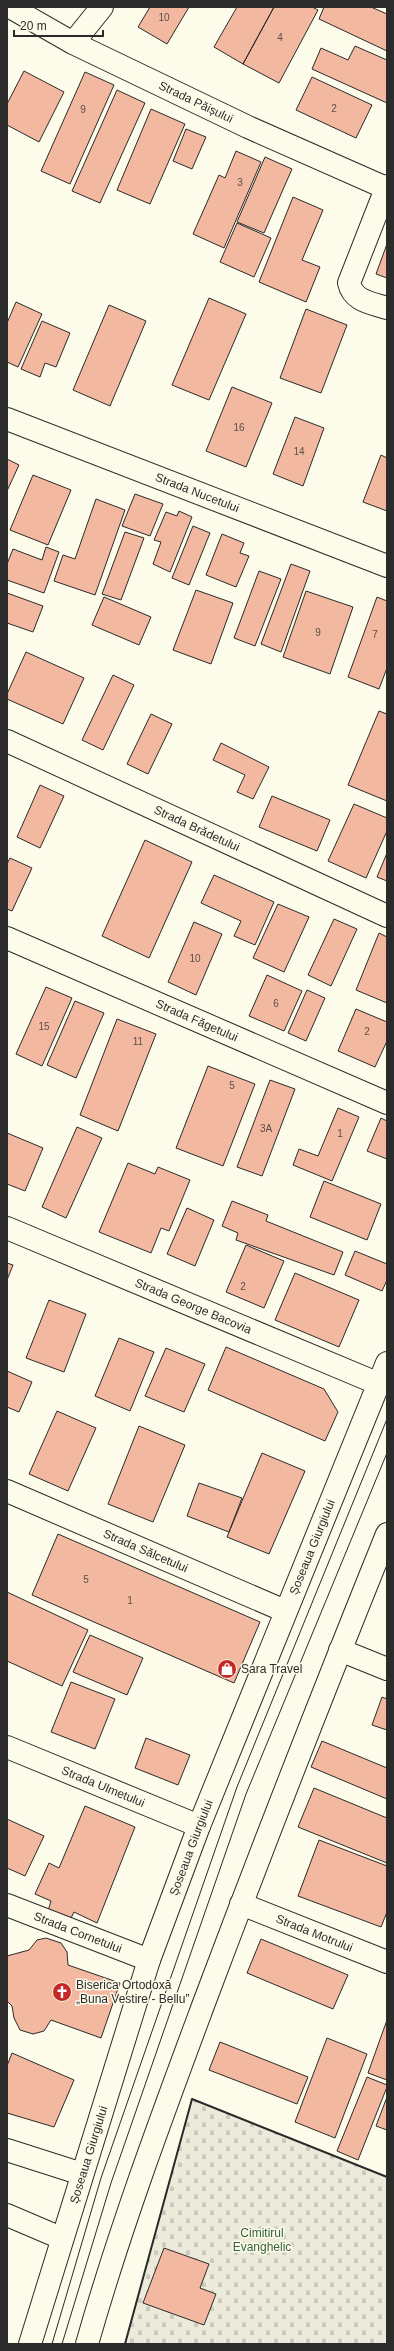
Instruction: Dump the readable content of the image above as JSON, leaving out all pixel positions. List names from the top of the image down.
{
  "streets": {
    "street": [
      "Strada Păișului",
      "Strada Nucetului",
      "Strada Brădetului",
      "Strada Făgetului",
      "Strada George Bacovia",
      "Șoseaua Giurgiului",
      "Strada Sălcetului",
      "Strada Ulmetului",
      "Strada Cornetului",
      "Strada Motrului"
    ]
  },
  "crossings": [
    ["Strada George Bacovia", "Șoseaua Giurgiului"],
    ["Șoseaua Giurgiului", "Strada Sălcetului"],
    ["Șoseaua Giurgiului", "Strada Ulmetului"],
    ["Șoseaua Giurgiului", "Strada Cornetului"]
  ],
  "parks": ["Cimitirul Evanghelic"],
  "places": {
    "shop": ["Sara Travel"],
    "church": ["Biserica Ortodoxă „Buna Vestire - Bellu”"]
  },
  "house_numbers": [
    "10",
    "4",
    "2",
    "9",
    "3",
    "16",
    "14",
    "9",
    "7",
    "10",
    "6",
    "15",
    "2",
    "11",
    "5",
    "3A",
    "1",
    "2",
    "5",
    "1"
  ],
  "scale_bar": "20 m"
}
